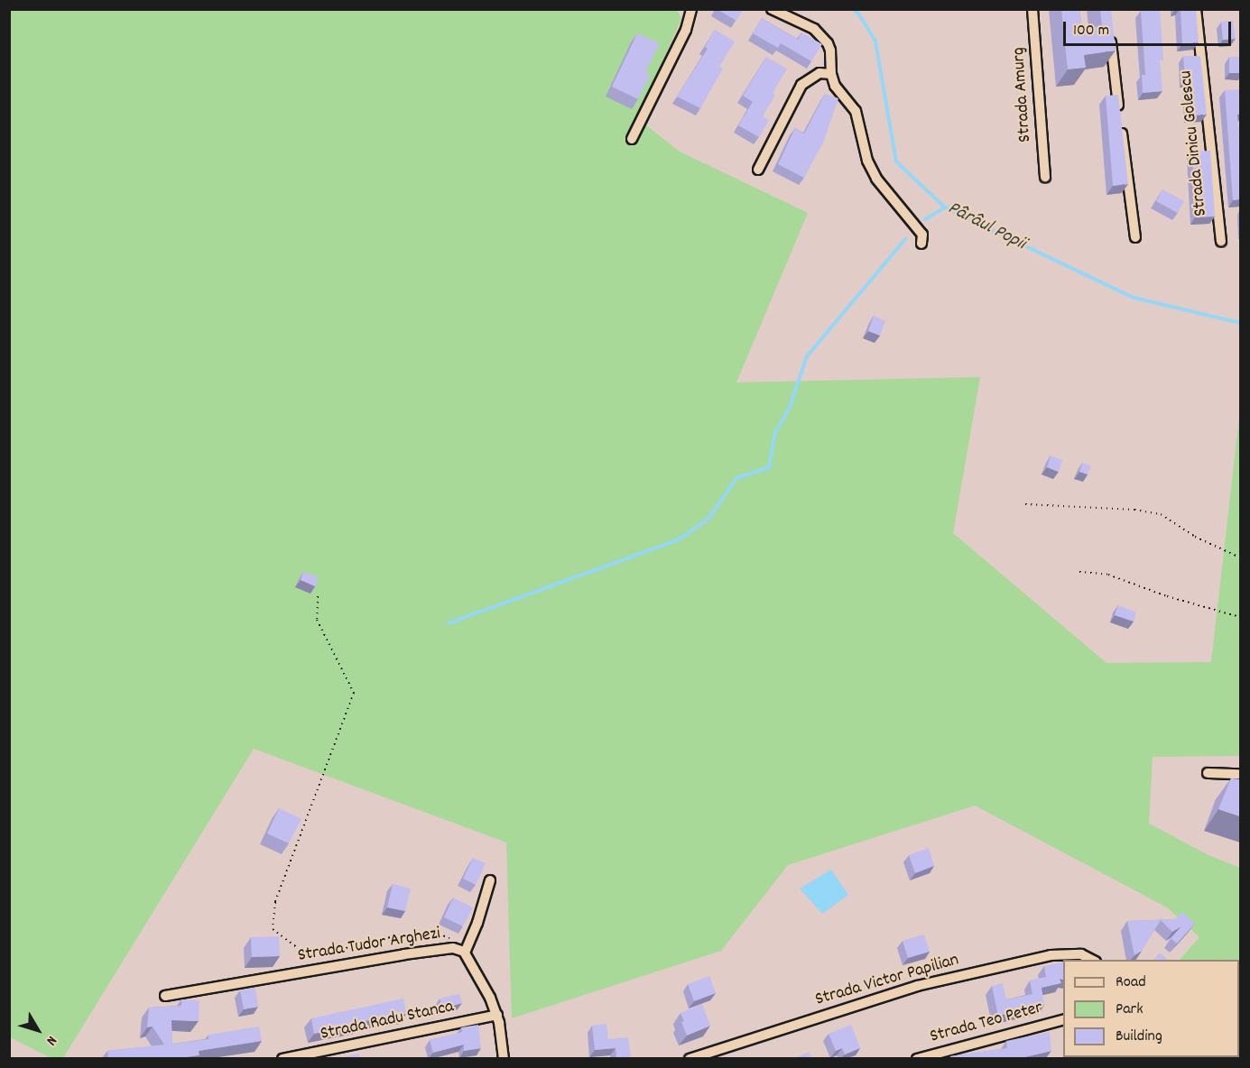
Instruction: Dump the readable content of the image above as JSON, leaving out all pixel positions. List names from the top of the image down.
{
  "streets": {
    "street": [
      "Strada Amurg",
      "Strada Dinicu Golescu",
      "Strada Tudor Arghezi",
      "Strada Victor Papilian",
      "Strada Radu Stanca",
      "Strada Teo Peter"
    ]
  },
  "crossings": [
    ["Strada Tudor Arghezi", "Strada Radu Stanca"]
  ],
  "water": ["Pârâul Popii"],
  "legend": ["Road", "Park", "Building"],
  "scale_bar": "100 m",
  "north": "bottom right"
}
